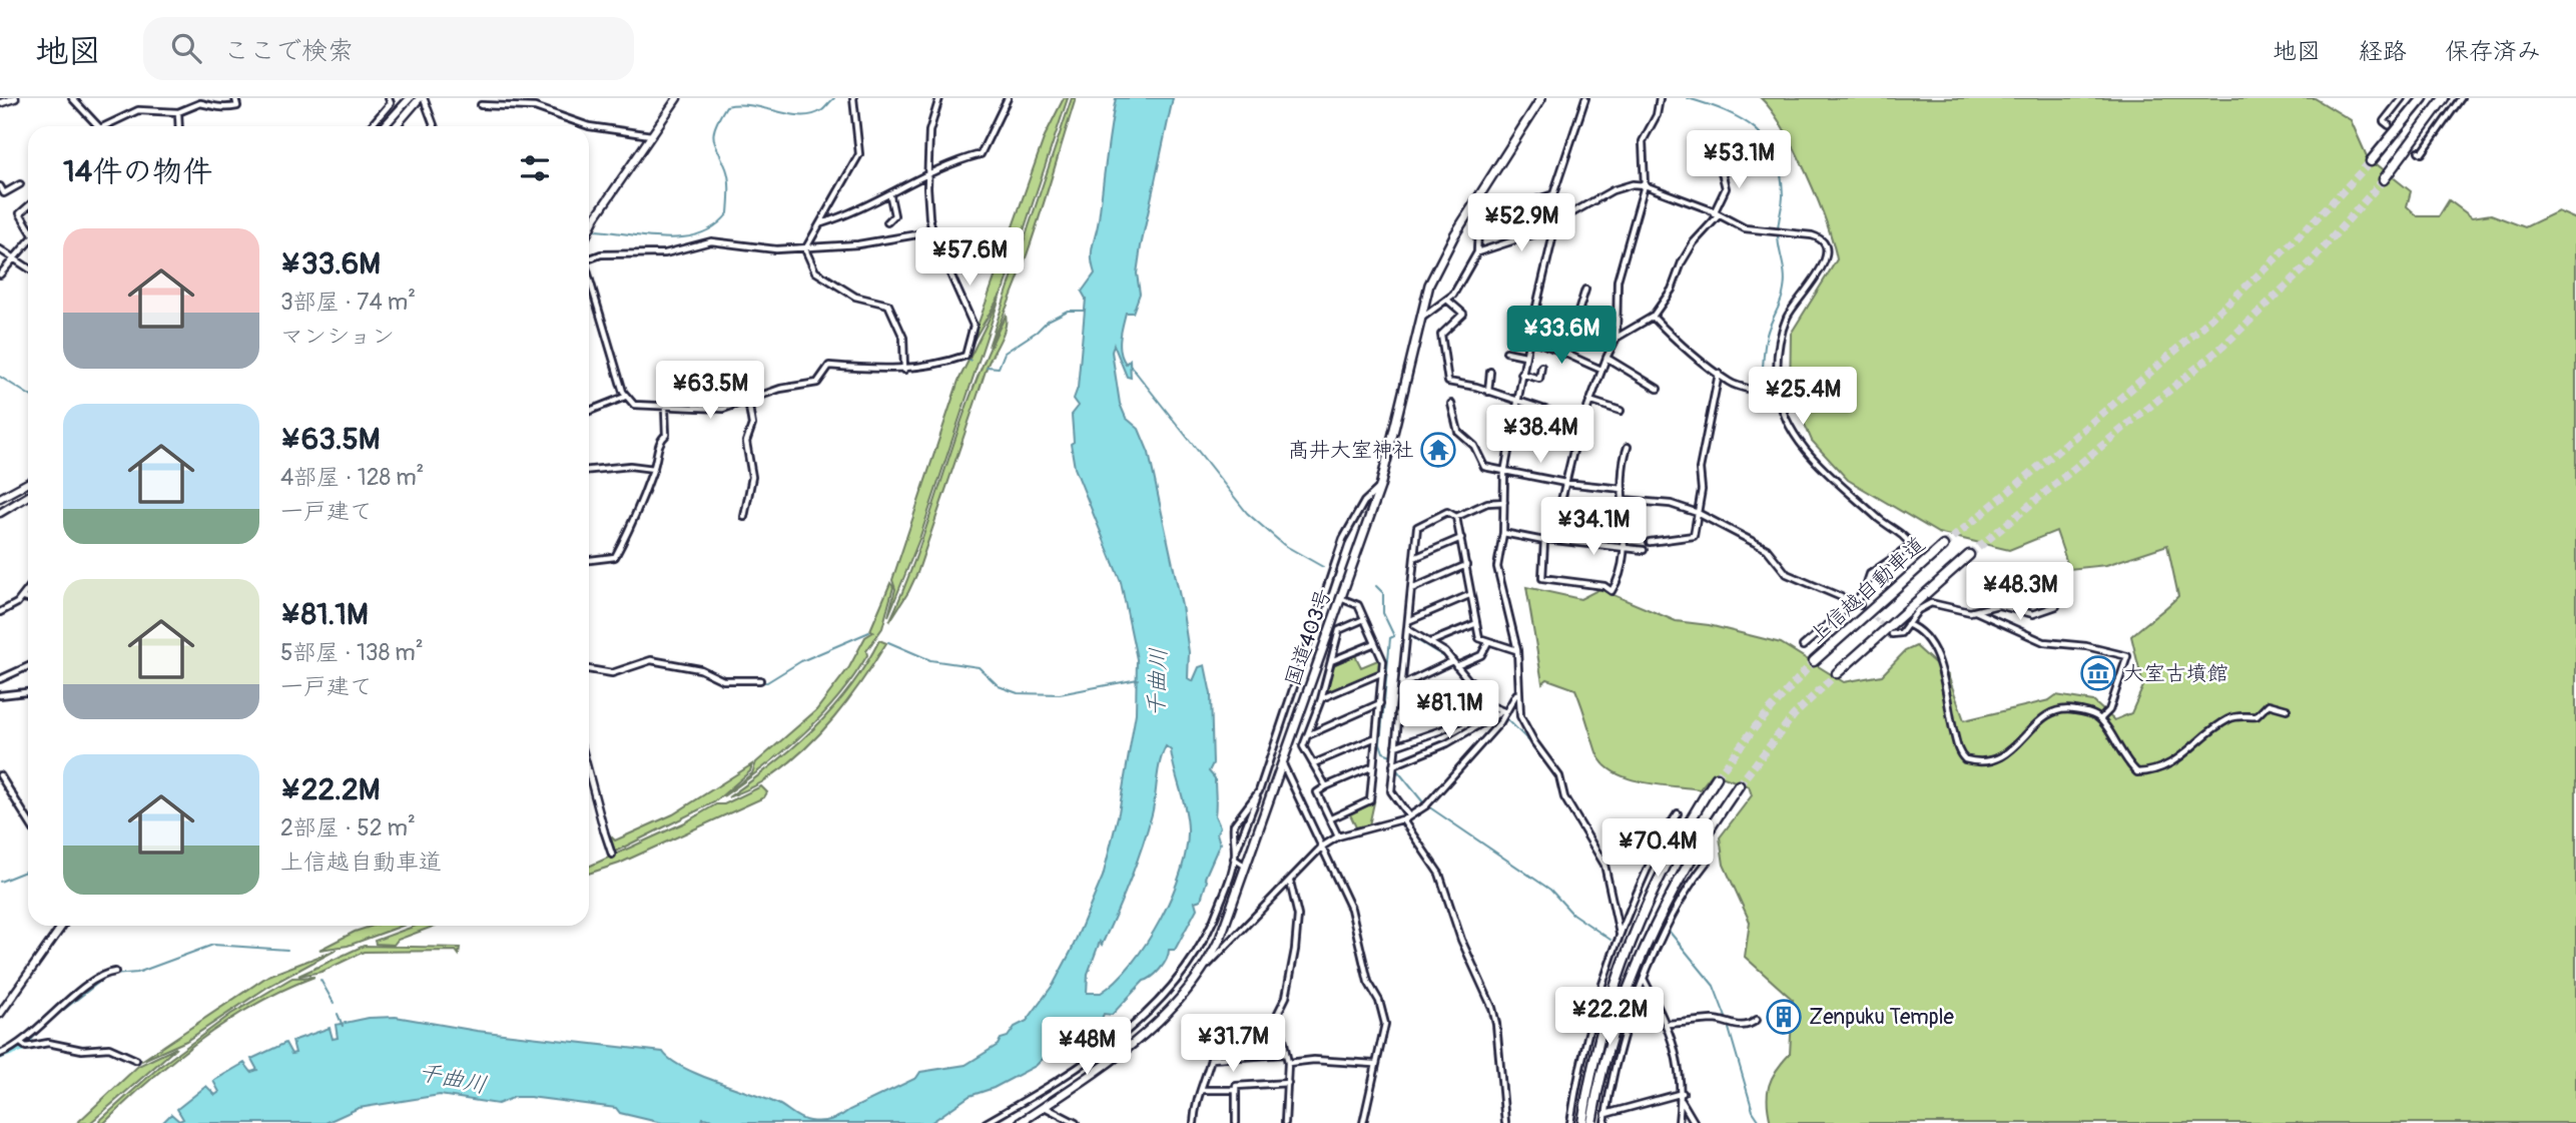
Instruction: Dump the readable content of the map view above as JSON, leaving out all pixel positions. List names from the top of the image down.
{
  "streets": {
    "highway": ["上信越自動車道", "国道403号"]
  },
  "water": ["千曲川"],
  "places": {
    "temple": ["髙井大室神社"],
    "museum": ["大室古墳館"],
    "building": ["Zenpuku Temple"]
  },
  "page": {
    "header": "地図",
    "search": "ここで検索",
    "nav": ["地図", "経路", "保存済み"],
    "heading": "14件の物件",
    "price": [
      "¥53.1M",
      "¥52.9M",
      "¥57.6M",
      "¥33.6M",
      "¥63.5M",
      "¥25.4M",
      "¥38.4M",
      "¥34.1M",
      "¥48.3M",
      "¥81.1M",
      "¥70.4M",
      "¥22.2M",
      "¥31.7M",
      "¥48M"
    ],
    "list": [
      {
        "name": "¥33.6M",
        "note": "3部屋 · 74 m² · マンション"
      },
      {
        "name": "¥63.5M",
        "note": "4部屋 · 128 m² · 一戸建て"
      },
      {
        "name": "¥81.1M",
        "note": "5部屋 · 138 m² · 一戸建て"
      },
      {
        "name": "¥22.2M",
        "note": "2部屋 · 52 m² · 上信越自動車道"
      }
    ]
  }
}
